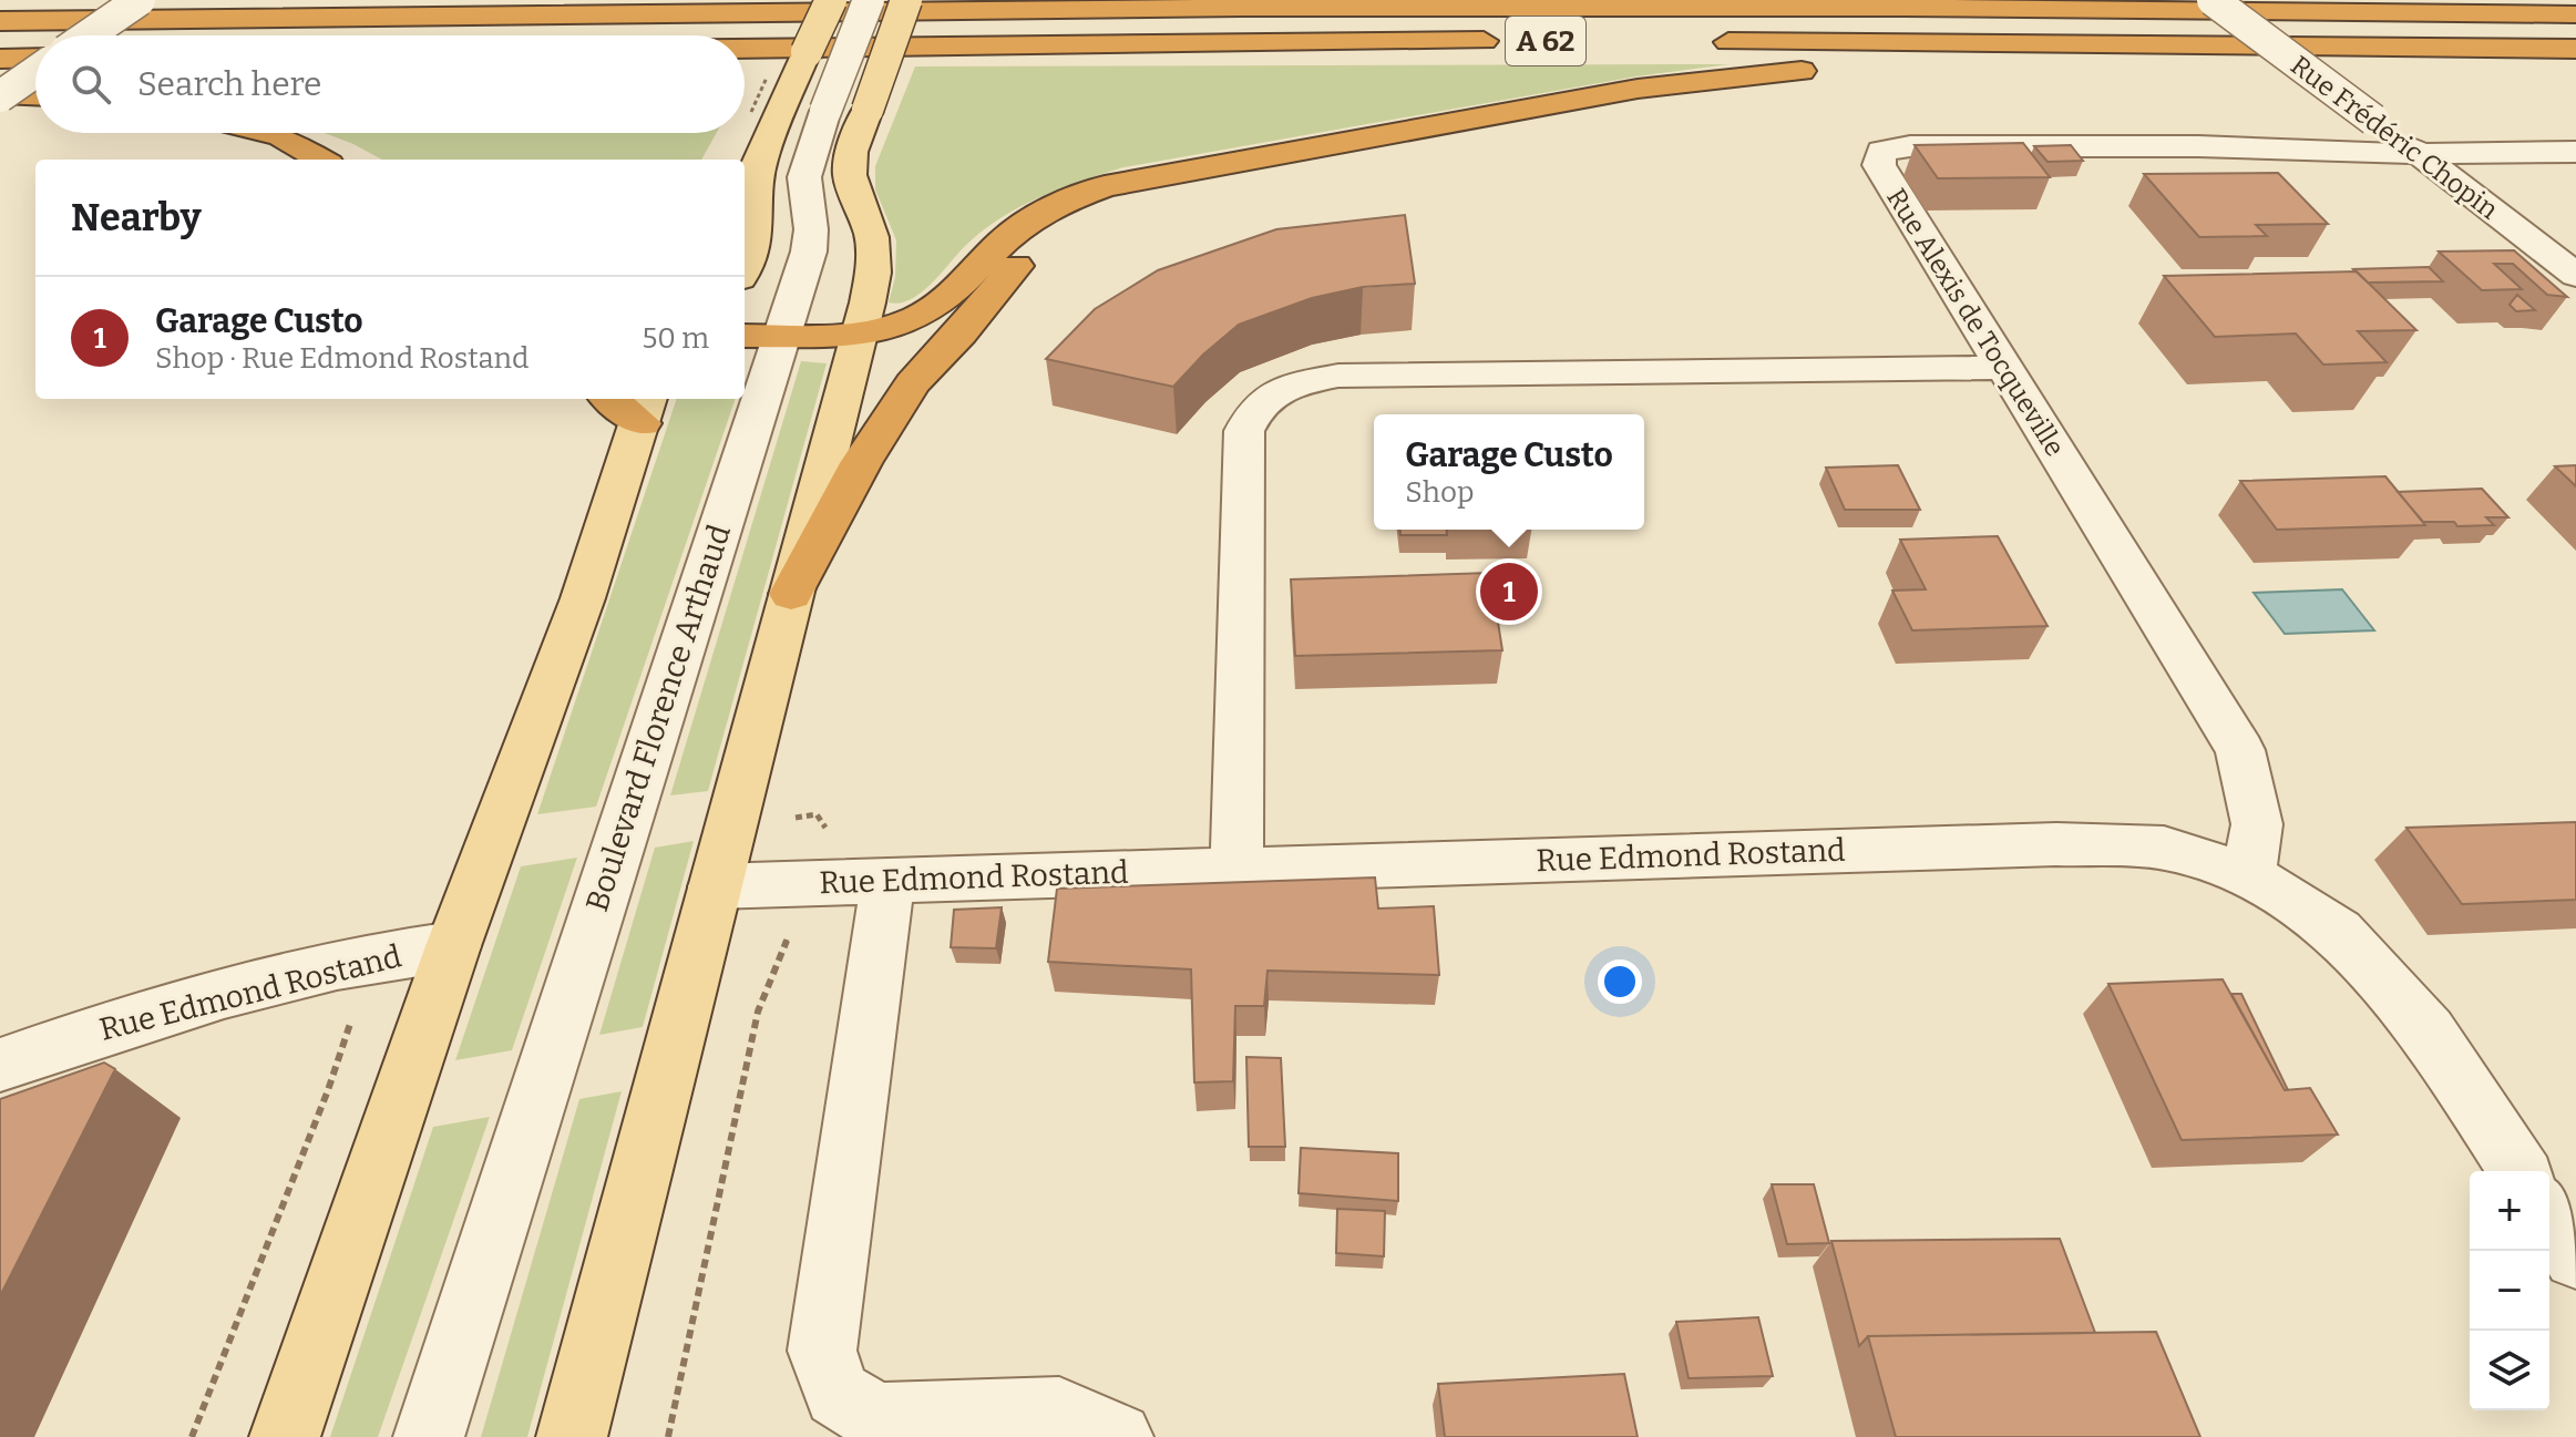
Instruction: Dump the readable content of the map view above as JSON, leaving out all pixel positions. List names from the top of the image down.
{
  "streets": {
    "highway": ["A 62"],
    "street": [
      "Rue Frédéric Chopin",
      "Rue Alexis de Tocqueville",
      "Boulevard Florence Arthaud",
      "Rue Edmond Rostand"
    ]
  },
  "crossings": [
    ["Rue Frédéric Chopin", "Rue Alexis de Tocqueville"],
    ["Rue Alexis de Tocqueville", "Rue Edmond Rostand"]
  ],
  "page": {
    "search": "Search here",
    "heading": "Nearby",
    "list": [
      {
        "mark": "1",
        "name": "Garage Custo",
        "note": "Shop · Rue Edmond Rostand",
        "value": "50 m"
      }
    ],
    "popup": ["Garage Custo", "Shop"],
    "pins": "1",
    "map_buttons": ["+", "−"]
  }
}
